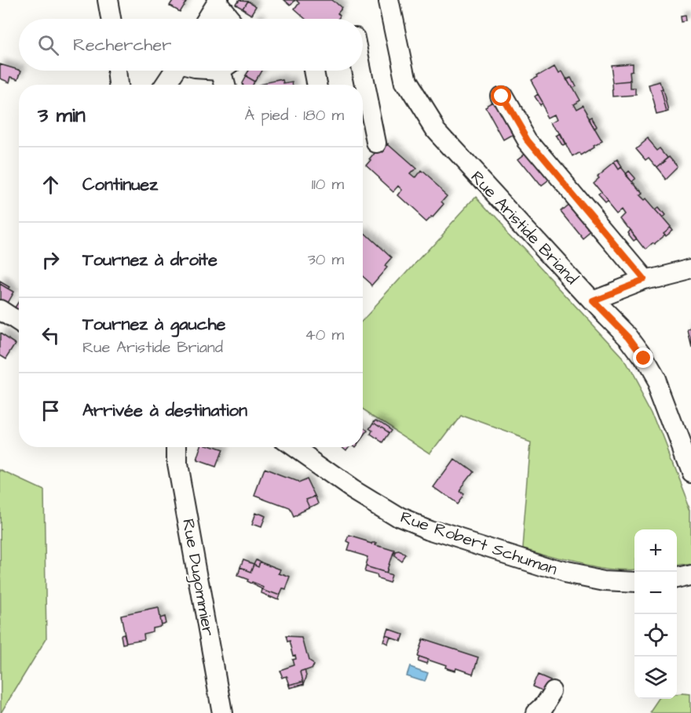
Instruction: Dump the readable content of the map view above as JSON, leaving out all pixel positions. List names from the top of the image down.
{
  "streets": {
    "street": ["Rue Aristide Briand", "Rue Robert Schuman", "Rue Dugommier"]
  },
  "page": {
    "search": "Rechercher",
    "heading": ["3 min", "À pied · 180 m"],
    "list": [
      ["Continuez", "110 m"],
      ["Tournez à droite", "30 m"],
      ["Tournez à gauche", "Rue Aristide Briand", "40 m"],
      "Arrivée à destination"
    ],
    "map_buttons": ["+", "−"]
  }
}
